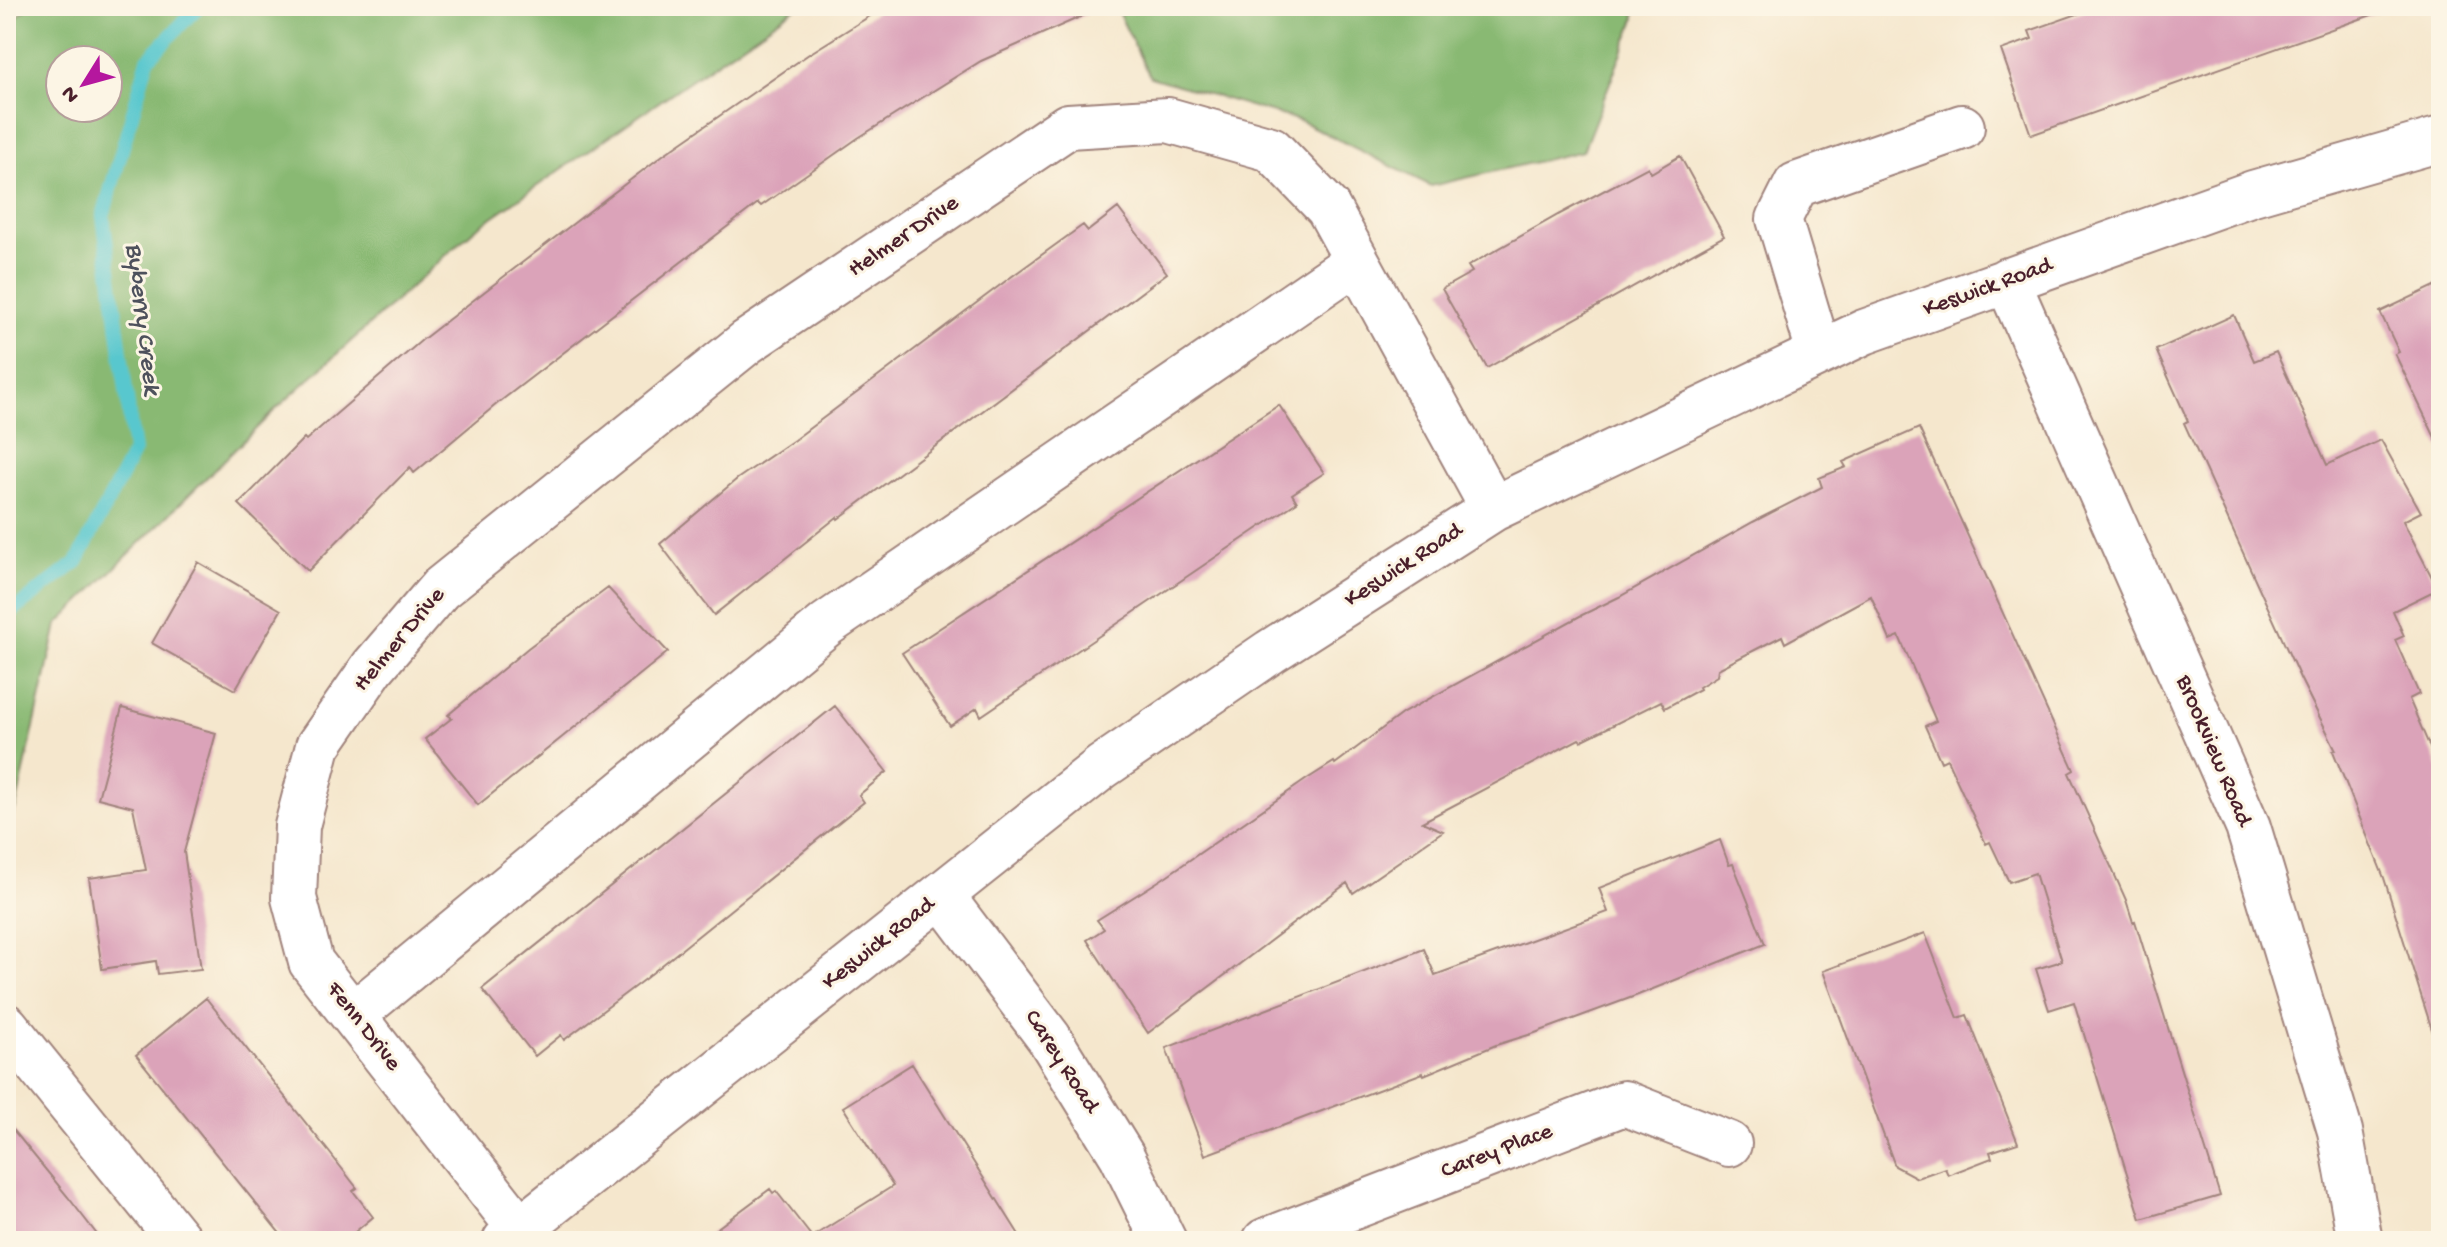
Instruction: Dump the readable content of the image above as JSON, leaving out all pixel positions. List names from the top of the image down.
{
  "streets": {
    "street": [
      "Helmer Drive",
      "Keswick Road",
      "Brookview Road",
      "Fenn Drive",
      "Carey Road",
      "Carey Place"
    ]
  },
  "crossings": [
    ["Helmer Drive", "Keswick Road"],
    ["Helmer Drive", "Fenn Drive"],
    ["Keswick Road", "Brookview Road"],
    ["Keswick Road", "Fenn Drive"],
    ["Keswick Road", "Carey Road"]
  ],
  "water": ["Byberry Creek"],
  "north": "bottom left"
}
